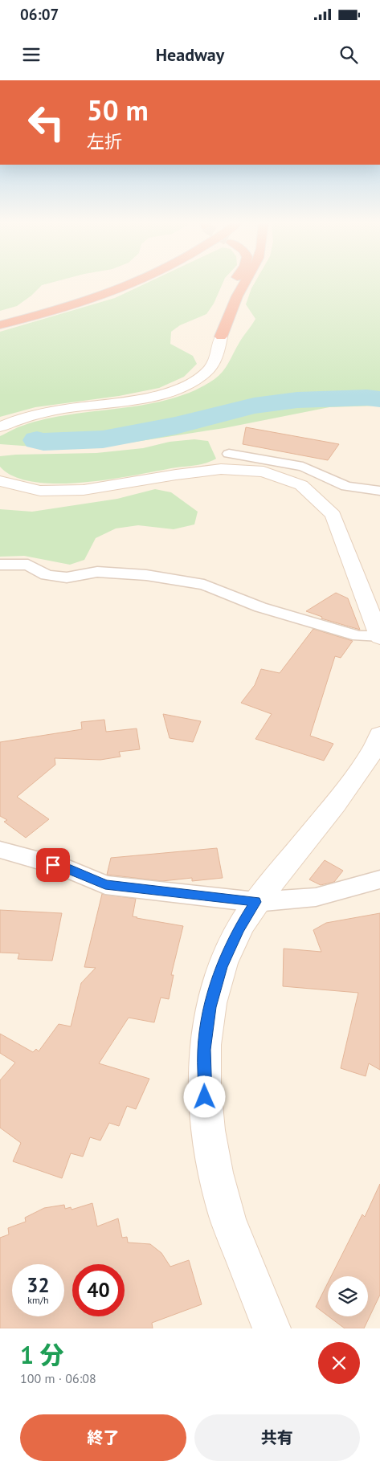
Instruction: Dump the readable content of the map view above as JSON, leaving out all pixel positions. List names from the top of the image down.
{
  "page": {
    "status": "06:07",
    "header": "Headway",
    "turn": ["50 m", "左折"],
    "speed": "32 km/h",
    "limit": "40",
    "heading": ["1 分", "100 m · 06:08"],
    "buttons": ["終了", "共有"]
  }
}
